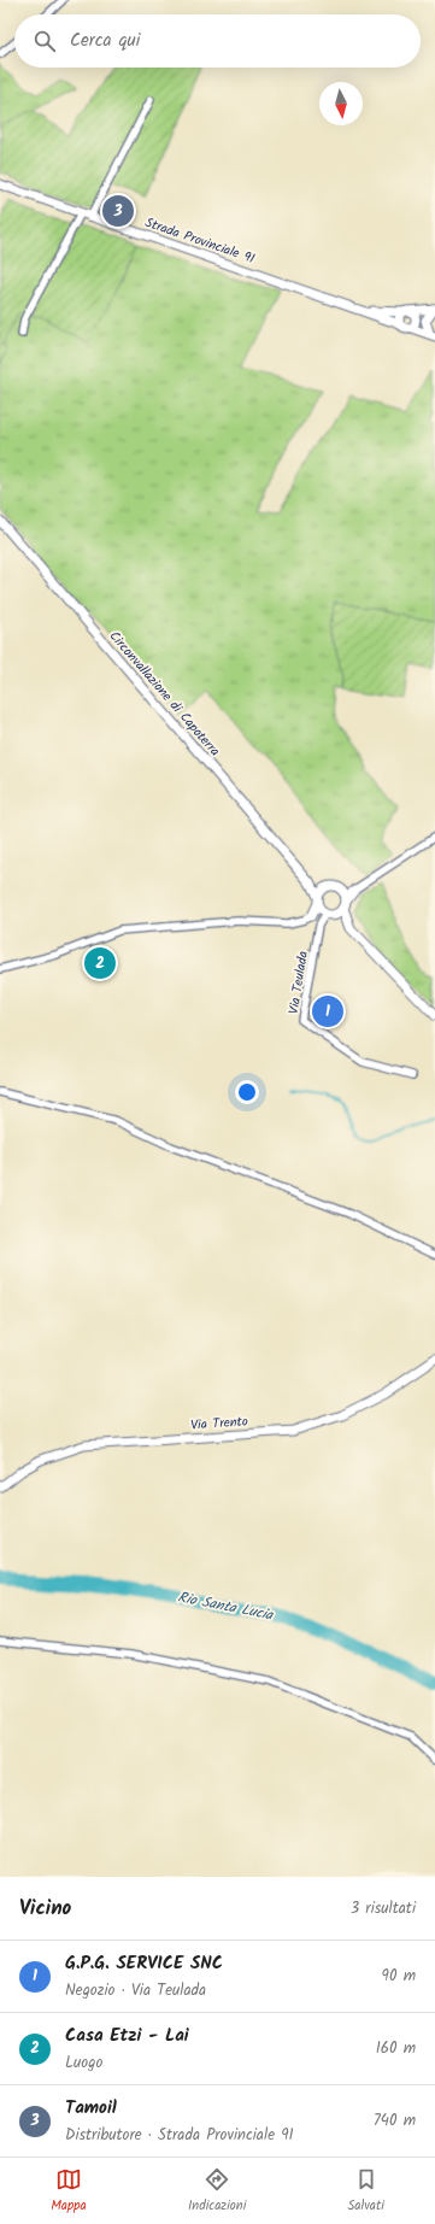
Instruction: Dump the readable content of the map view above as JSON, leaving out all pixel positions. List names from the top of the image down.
{
  "streets": {
    "street": [
      "Strada Provinciale 91",
      "Circonvallazione di Capoterra",
      "Via Teulada",
      "Via Trento"
    ]
  },
  "crossings": [
    ["Circonvallazione di Capoterra", "Via Teulada"]
  ],
  "water": ["Rio Santa Lucia"],
  "north": "bottom",
  "page": {
    "search": "Cerca qui",
    "pins": ["3", "2", "1"],
    "heading": ["Vicino", "3 risultati"],
    "list": [
      {
        "mark": "1",
        "name": "G.P.G. SERVICE SNC",
        "note": "Negozio · Via Teulada",
        "value": "90 m"
      },
      {
        "mark": "2",
        "name": "Casa Etzi - Lai",
        "note": "Luogo",
        "value": "160 m"
      },
      {
        "mark": "3",
        "name": "Tamoil",
        "note": "Distributore · Strada Provinciale 91",
        "value": "740 m"
      }
    ],
    "nav": ["Mappa", "Indicazioni", "Salvati"]
  }
}
